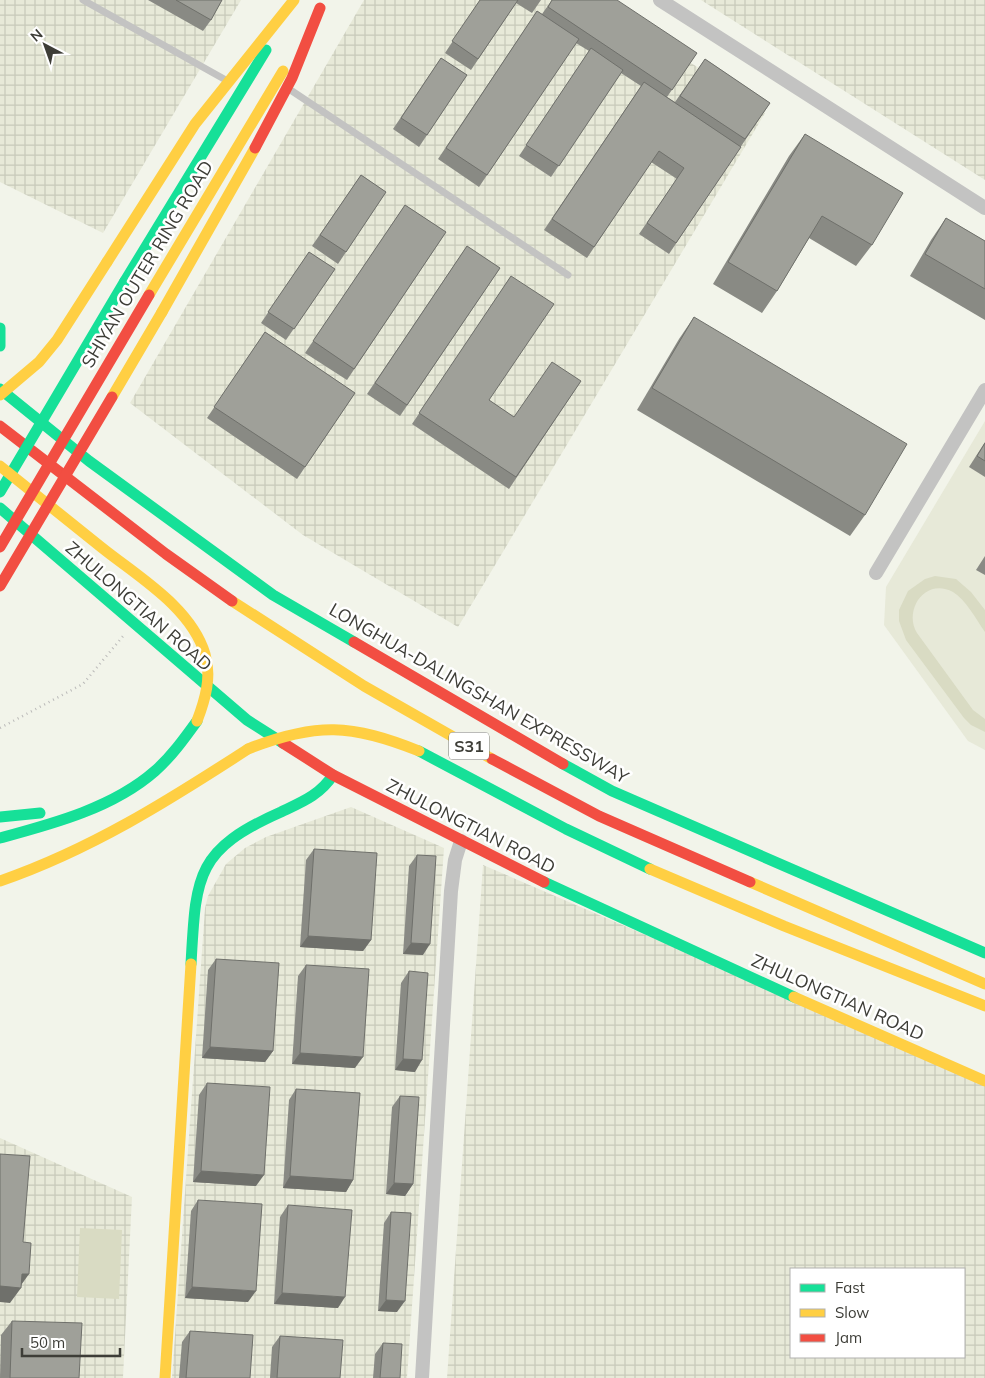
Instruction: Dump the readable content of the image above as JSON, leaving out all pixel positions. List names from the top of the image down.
{
  "streets": {
    "main road": [
      "SHIYAN OUTER RING ROAD",
      "ZHULONGTIAN ROAD",
      "LONGHUA-DALINGSHAN EXPRESSWAY",
      "S31"
    ]
  },
  "legend": ["Fast", "Slow", "Jam"],
  "scale_bar": "50 m",
  "north": "top left"
}
